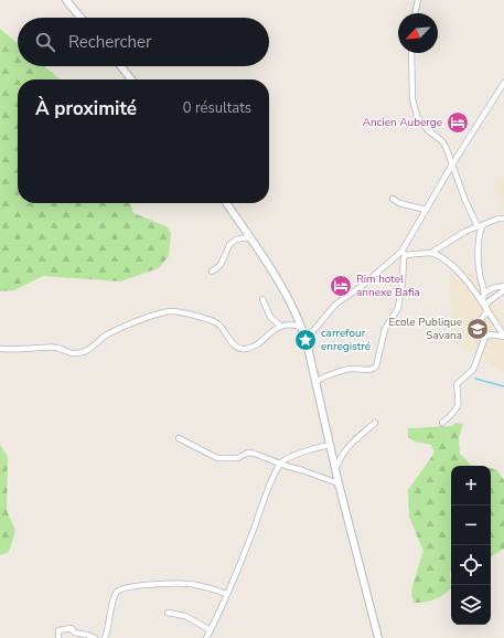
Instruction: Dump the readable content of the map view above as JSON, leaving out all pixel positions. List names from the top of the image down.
{
  "places": {
    "hotel": ["Ancien Auberge", "Rim hotel annexe Bafia"],
    "school or university": ["Ecole Publique Savana"],
    "place": ["carrefour enregistré"]
  },
  "north": "bottom left",
  "page": {
    "search": "Rechercher",
    "heading": ["À proximité", "0 résultats"],
    "map_buttons": ["+", "−"]
  }
}
